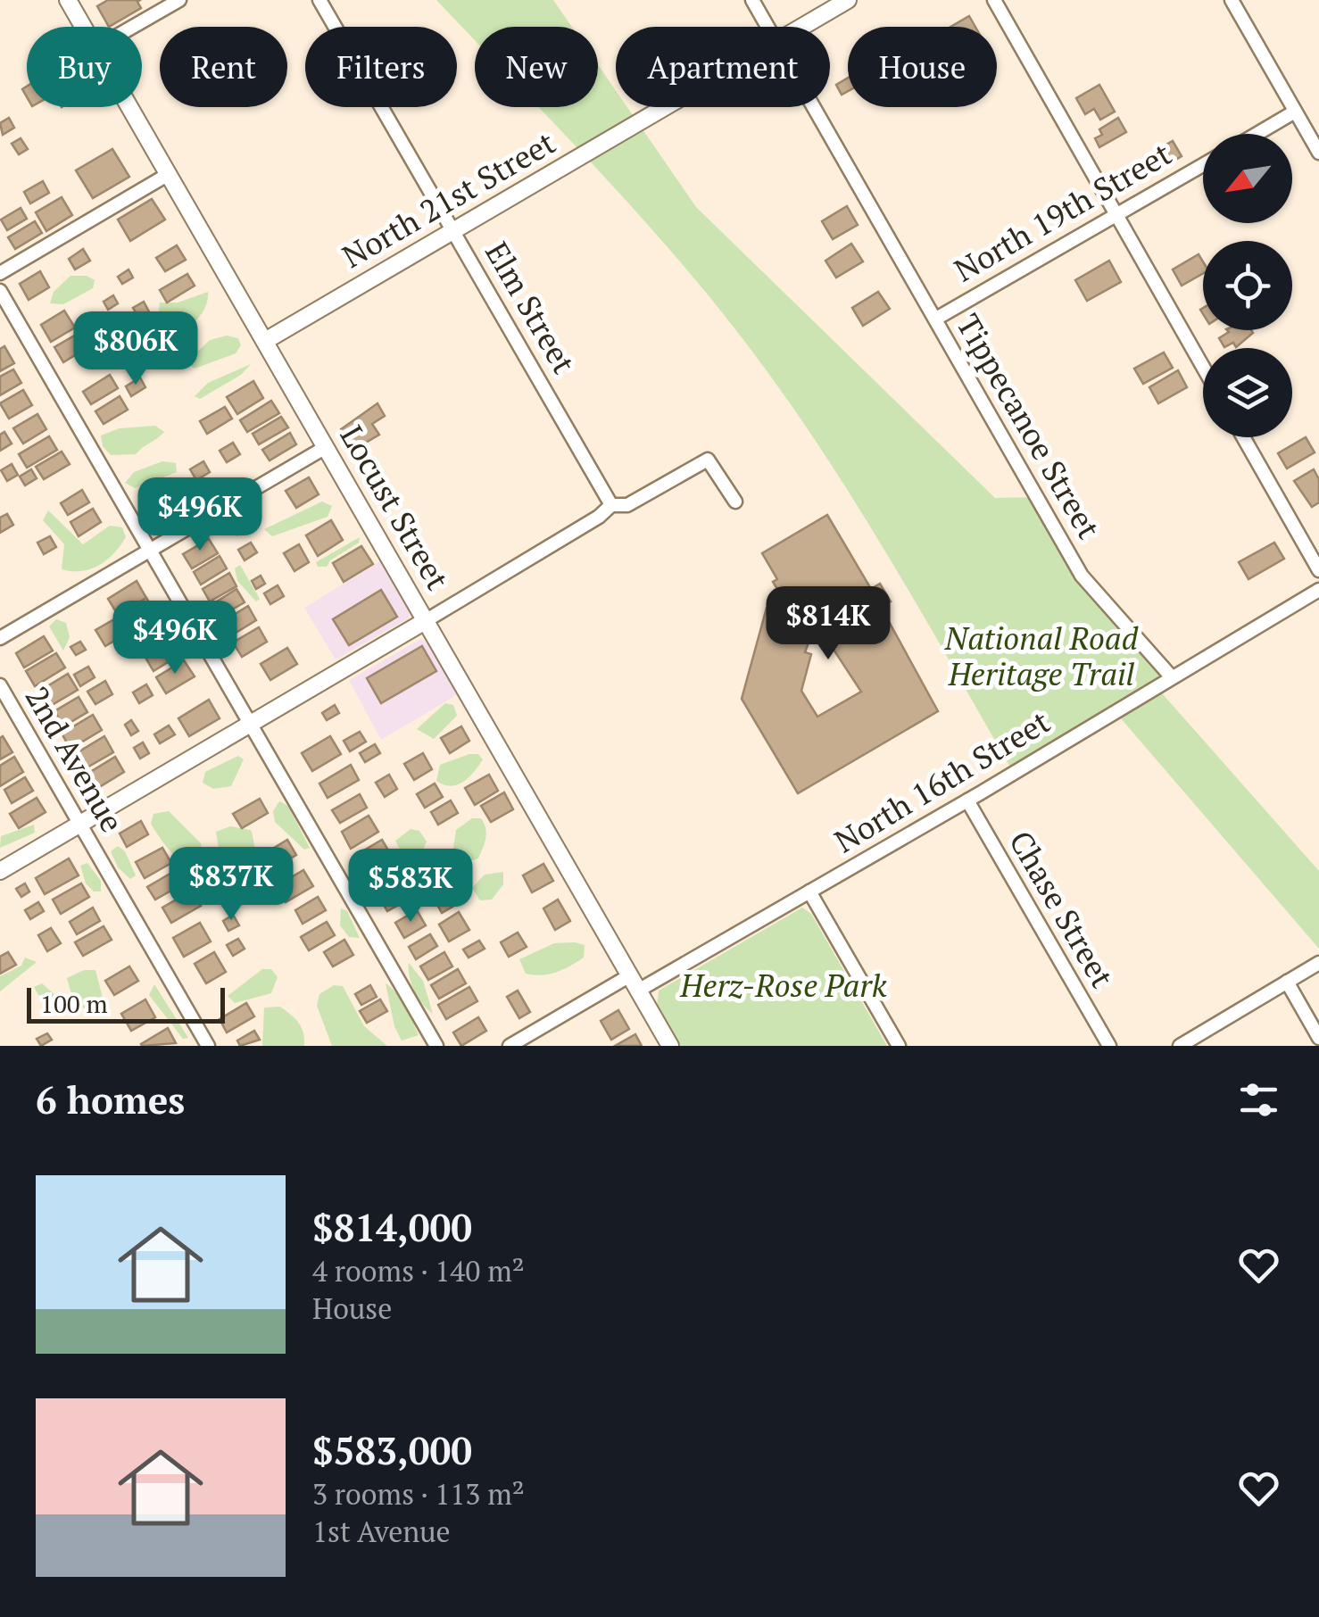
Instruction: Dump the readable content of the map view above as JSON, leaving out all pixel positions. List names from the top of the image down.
{
  "streets": {
    "street": [
      "North 21st Street",
      "North 19th Street",
      "Elm Street",
      "Tippecanoe Street",
      "Locust Street",
      "2nd Avenue",
      "North 16th Street",
      "Chase Street"
    ]
  },
  "crossings": [
    ["North 21st Street", "Elm Street"],
    ["North 21st Street", "Locust Street"],
    ["North 19th Street", "Tippecanoe Street"],
    ["Tippecanoe Street", "North 16th Street"],
    ["Locust Street", "North 16th Street"],
    ["North 16th Street", "Chase Street"]
  ],
  "parks": ["National Road Heritage Trail", "Herz-Rose Park"],
  "scale_bar": "100 m",
  "north": "bottom left",
  "page": {
    "chip": [
      "Buy",
      "Rent",
      "Filters",
      "New",
      "Apartment",
      "House"
    ],
    "price": [
      "$806K",
      "$496K",
      "$814K",
      "$496K",
      "$837K",
      "$583K"
    ],
    "scale": "100 m",
    "heading": "6 homes",
    "list": [
      {
        "name": "$814,000",
        "note": "4 rooms · 140 m² · House"
      },
      {
        "name": "$583,000",
        "note": "3 rooms · 113 m² · 1st Avenue"
      }
    ]
  }
}
